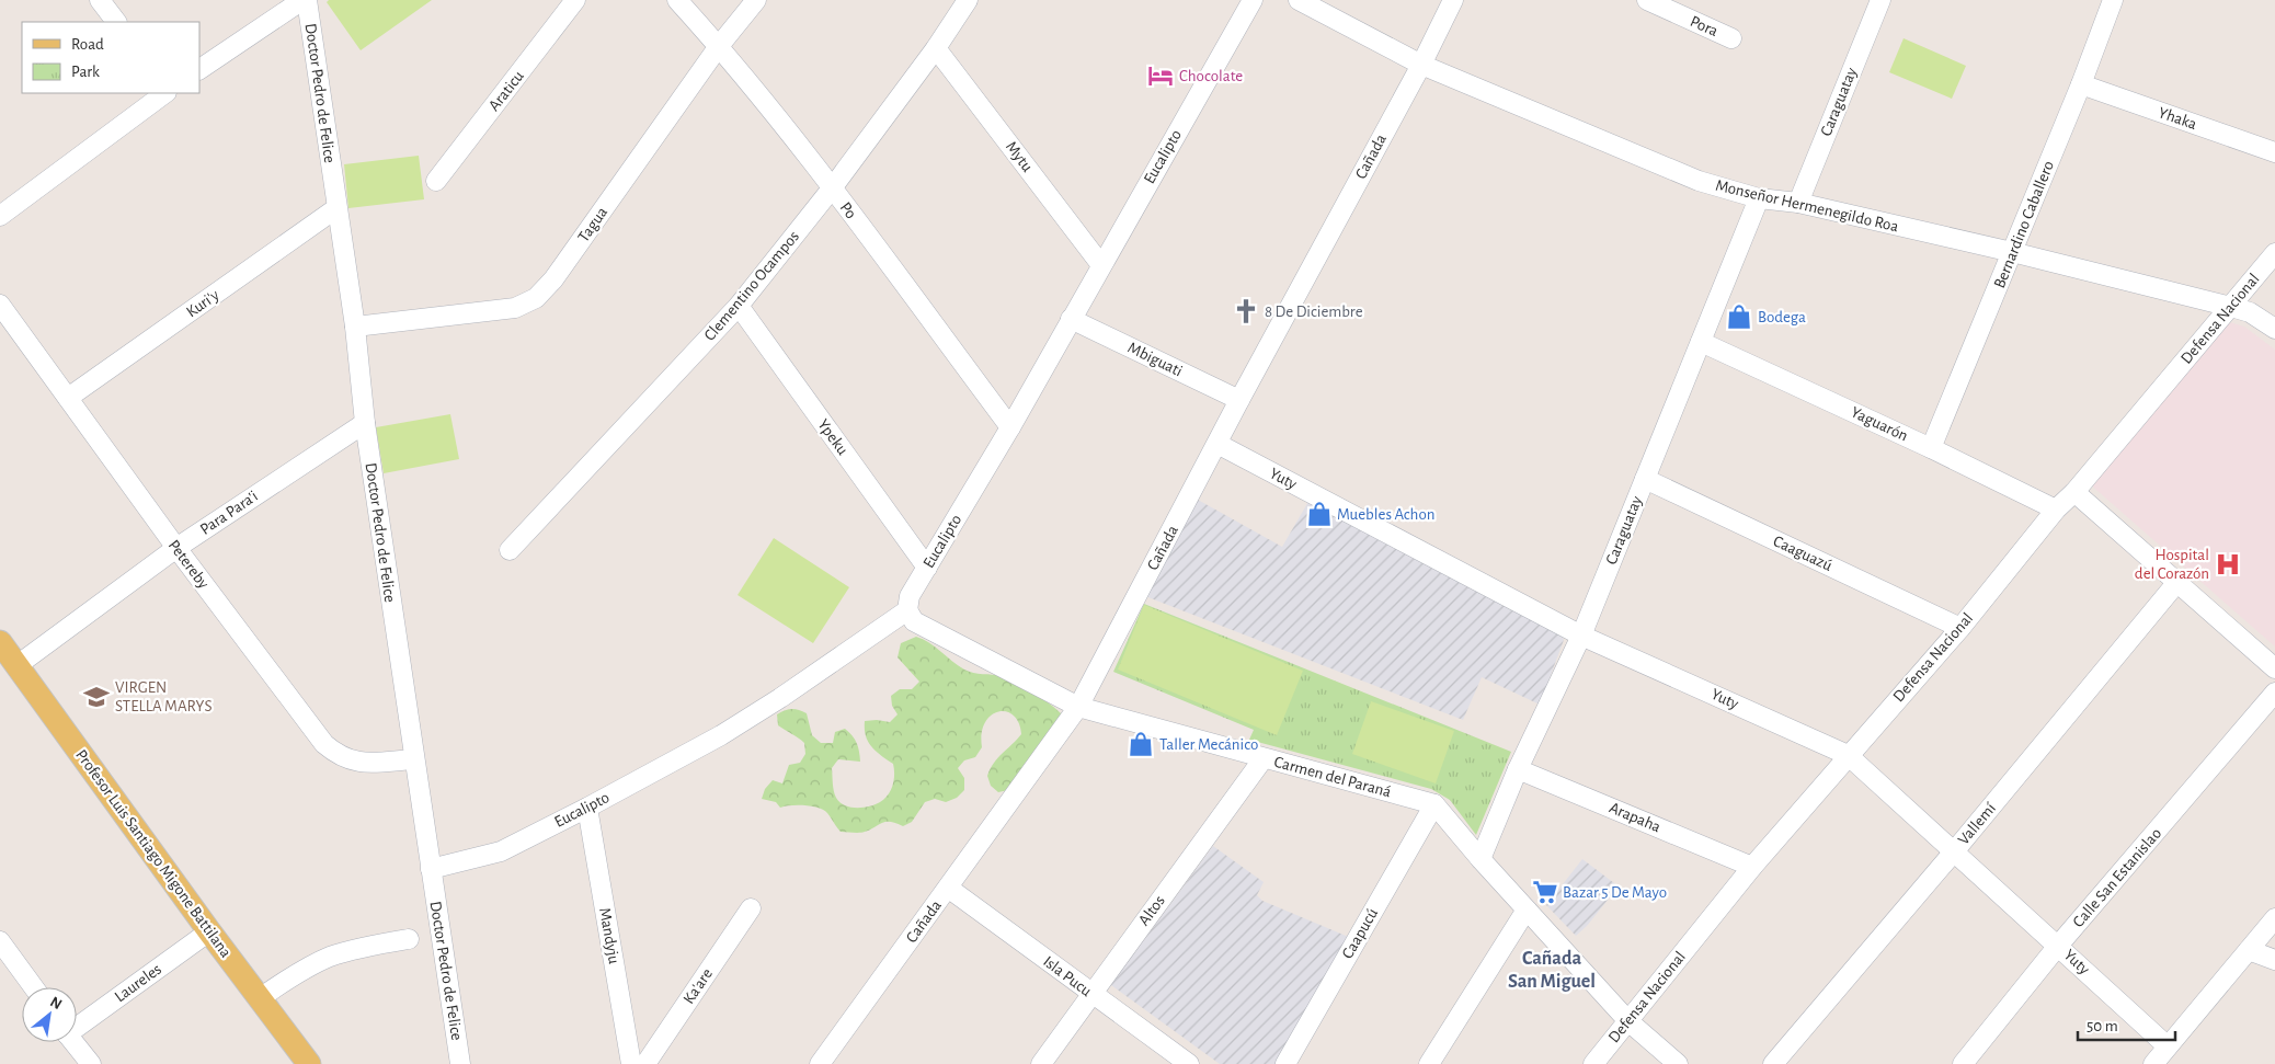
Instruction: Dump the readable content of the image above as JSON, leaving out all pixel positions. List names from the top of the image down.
{
  "streets": {
    "main road": ["Profesor Luis Santiago Migone Battilana"],
    "street": [
      "Pora",
      "Araticu",
      "Doctor Pedro de Felice",
      "Caraguatay",
      "Yhaka",
      "Mytu",
      "Eucalipto",
      "Cañada",
      "Monseñor Hermenegildo Roa",
      "Po",
      "Tagua",
      "Bernardino Caballero",
      "Clementino Ocampos",
      "Kuri'y",
      "Defensa Nacional",
      "Mbiguati",
      "Yaguarón",
      "Ypeku",
      "Yuty",
      "Para Para'i",
      "Caaguazú",
      "Petereby",
      "Carmen del Paraná",
      "Arapaha",
      "Vallemí",
      "Calle San Estanislao",
      "Altos",
      "Caapucú",
      "Mandyju",
      "Isla Pucu",
      "Laureles",
      "Ka'are"
    ]
  },
  "crossings": [
    ["Doctor Pedro de Felice", "Eucalipto"],
    ["Doctor Pedro de Felice", "Tagua"],
    ["Doctor Pedro de Felice", "Kuri'y"],
    ["Doctor Pedro de Felice", "Para Para'i"],
    ["Doctor Pedro de Felice", "Petereby"],
    ["Caraguatay", "Monseñor Hermenegildo Roa"],
    ["Caraguatay", "Yaguarón"],
    ["Caraguatay", "Yuty"],
    ["Caraguatay", "Caaguazú"],
    ["Caraguatay", "Arapaha"],
    ["Yhaka", "Bernardino Caballero"],
    ["Mytu", "Eucalipto"],
    ["Mytu", "Clementino Ocampos"],
    ["Eucalipto", "Po"],
    ["Eucalipto", "Mbiguati"],
    ["Eucalipto", "Ypeku"],
    ["Eucalipto", "Carmen del Paraná"],
    ["Eucalipto", "Mandyju"],
    ["Cañada", "Monseñor Hermenegildo Roa"],
    ["Cañada", "Mbiguati"],
    ["Cañada", "Yuty"],
    ["Cañada", "Carmen del Paraná"],
    ["Cañada", "Isla Pucu"],
    ["Monseñor Hermenegildo Roa", "Bernardino Caballero"],
    ["Monseñor Hermenegildo Roa", "Defensa Nacional"],
    ["Po", "Tagua"],
    ["Po", "Clementino Ocampos"],
    ["Bernardino Caballero", "Yaguarón"],
    ["Clementino Ocampos", "Ypeku"],
    ["Kuri'y", "Petereby"],
    ["Defensa Nacional", "Yaguarón"],
    ["Defensa Nacional", "Yuty"],
    ["Defensa Nacional", "Caaguazú"],
    ["Defensa Nacional", "Arapaha"],
    ["Yuty", "Vallemí"],
    ["Yuty", "Calle San Estanislao"],
    ["Para Para'i", "Petereby"],
    ["Para Para'i", "Profesor Luis Santiago Migone Battilana"],
    ["Carmen del Paraná", "Altos"],
    ["Carmen del Paraná", "Caapucú"],
    ["Profesor Luis Santiago Migone Battilana", "Laureles"],
    ["Altos", "Isla Pucu"]
  ],
  "districts": ["Cañada San Miguel"],
  "places": {
    "hotel": ["Chocolate"],
    "church": ["8 De Diciembre"],
    "shop": ["Bodega", "Muebles Achon", "Taller Mecánico"],
    "hospital": ["Hospital del Corazón"],
    "school or university": ["VIRGEN STELLA MARYS"],
    "supermarket": ["Bazar 5 De Mayo"]
  },
  "legend": ["Road", "Park"],
  "scale_bar": "50 m",
  "north": "top right"
}
